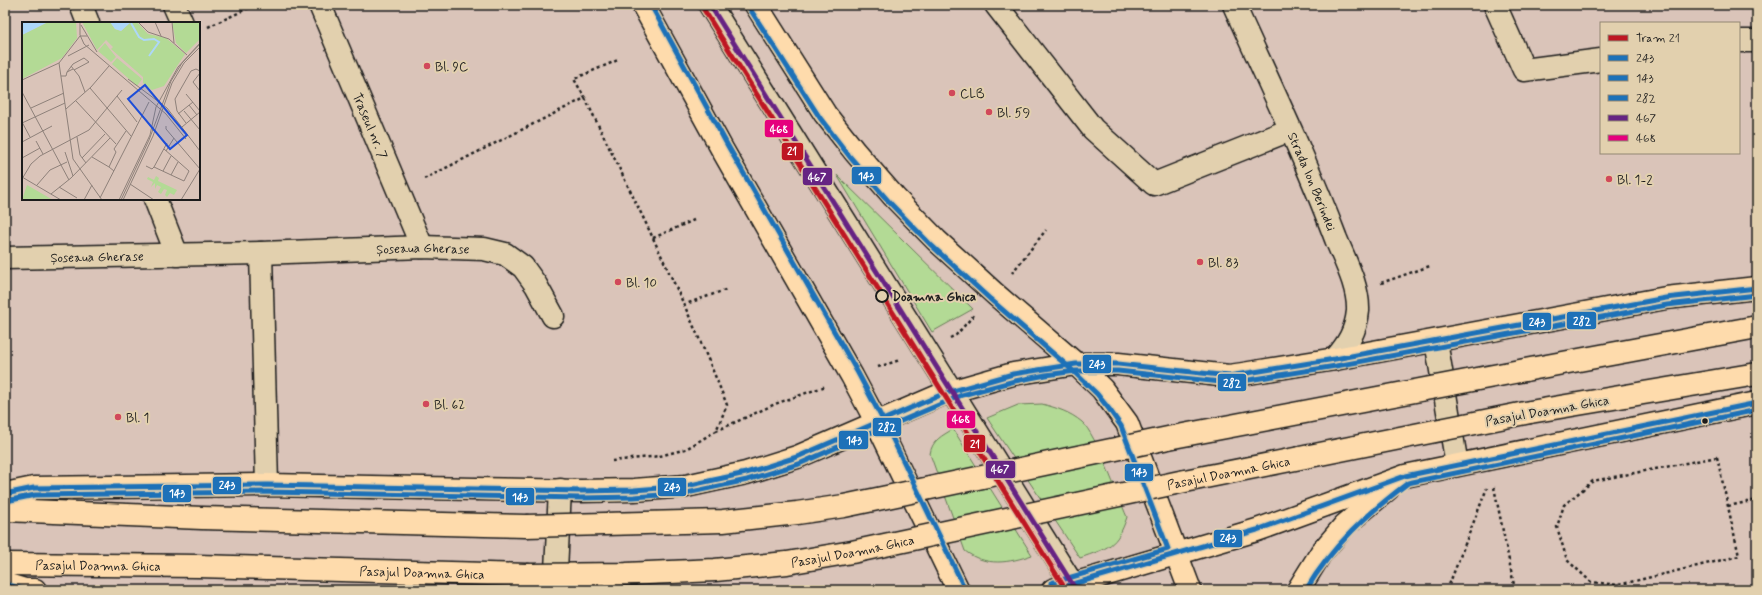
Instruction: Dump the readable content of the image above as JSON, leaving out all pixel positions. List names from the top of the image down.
{
  "streets": {
    "main road": ["Pasajul Doamna Ghica"],
    "street": ["Traseul nr. 7", "Strada Ion Berindei", "Șoseaua Gherase"]
  },
  "crossings": [
    ["Traseul nr. 7", "Șoseaua Gherase"]
  ],
  "places": [
    "Bl. 9C",
    "CLB",
    "Bl. 59",
    "Bl. 1-2",
    "Bl. 83",
    "Bl. 10",
    "Doamna Ghica",
    "Bl. 62",
    "Bl. 1"
  ],
  "lines": [
    "tram line 21",
    "transit line 143",
    "transit line 467",
    "transit line 468",
    "transit line 243",
    "transit line 282"
  ],
  "legend": [
    "Tram 21",
    "243",
    "143",
    "282",
    "467",
    "468"
  ]
}
